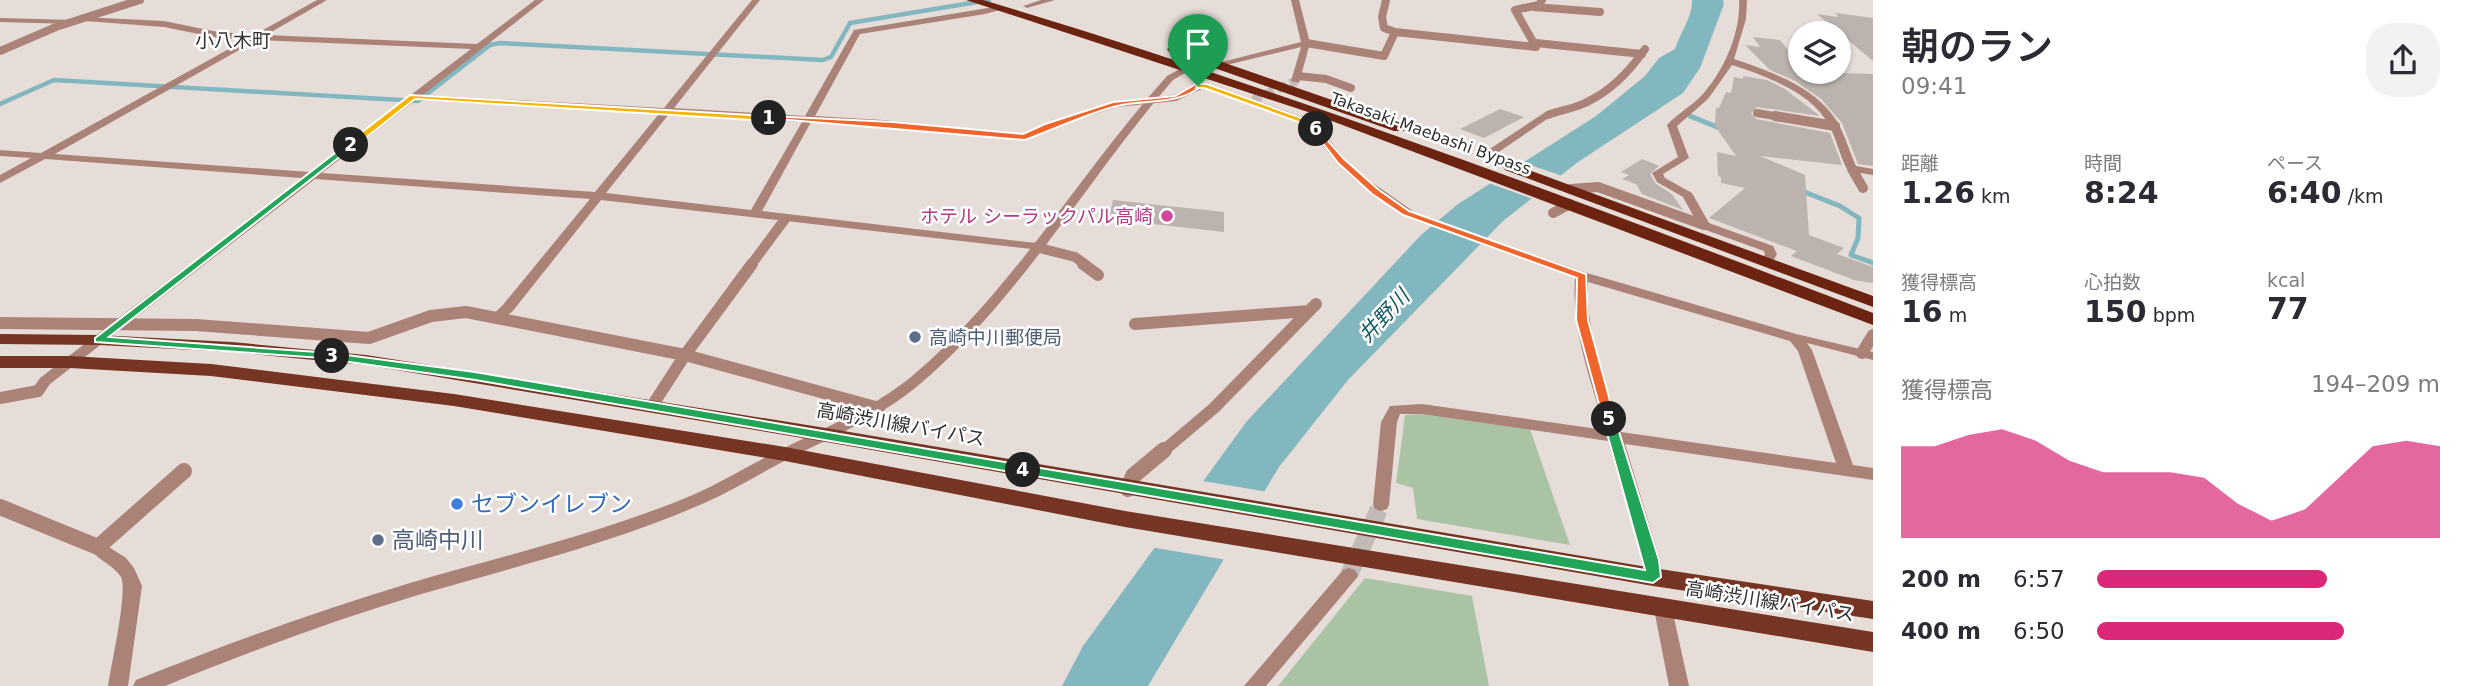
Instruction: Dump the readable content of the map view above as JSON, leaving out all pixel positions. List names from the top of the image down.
{
  "streets": {
    "highway": ["Takasaki-Maebashi Bypass"],
    "main road": ["高崎渋川線バイパス"]
  },
  "districts": ["小八木町"],
  "water": ["井野川"],
  "places": [
    "ホテル シーラックパル高崎",
    "高崎中川郵便局",
    "セブンイレブン",
    "高崎中川"
  ],
  "page": {
    "heading": ["朝のラン", "09:41"],
    "pins": [
      "1",
      "6",
      "2",
      "3",
      "5",
      "4"
    ],
    "stats": [
      ["距離", "1.26 km"],
      ["時間", "8:24"],
      ["ペース", "6:40 /km"],
      ["獲得標高", "16 m"],
      ["心拍数", "150 bpm"],
      ["kcal", "77"]
    ],
    "chart": ["獲得標高", "194–209 m"],
    "list": [
      {
        "name": "200 m",
        "note": "6:57"
      },
      {
        "name": "400 m",
        "note": "6:50"
      }
    ]
  }
}
